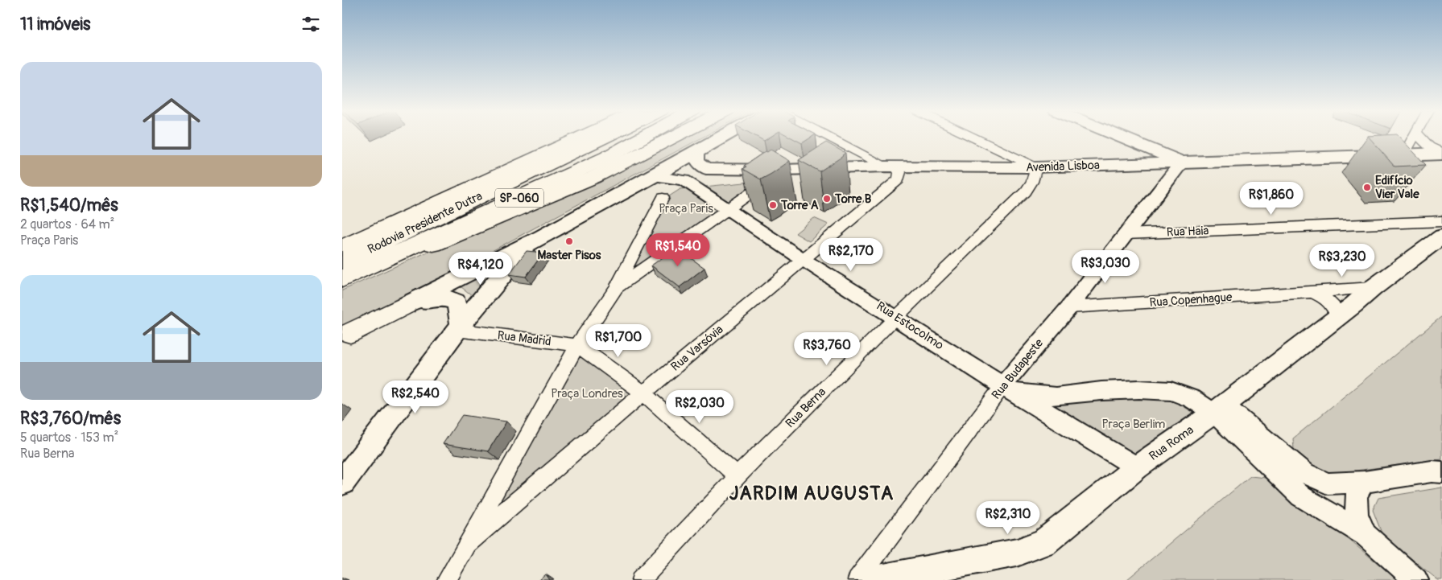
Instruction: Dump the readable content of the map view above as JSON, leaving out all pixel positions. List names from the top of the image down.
{
  "streets": {
    "main road": [
      "Avenida Lisboa",
      "SP-060",
      "Rodovia Presidente Dutra",
      "Rua Roma"
    ],
    "street": [
      "Rua Haia",
      "Rua Copenhague",
      "Rua Estocolmo",
      "Rua Madrid",
      "Rua Varsóvia",
      "Rua Budapeste",
      "Rua Berna"
    ]
  },
  "crossings": [
    ["Avenida Lisboa", "Rua Varsóvia"],
    ["Avenida Lisboa", "Rua Budapeste"],
    ["Avenida Lisboa", "Rua Berna"],
    ["Rua Haia", "Rua Budapeste"],
    ["Rua Haia", "Rua Roma"],
    ["Rua Copenhague", "Rua Budapeste"],
    ["Rua Copenhague", "Rua Roma"],
    ["Rua Estocolmo", "Rua Varsóvia"],
    ["Rua Estocolmo", "Rua Budapeste"],
    ["Rua Estocolmo", "Rua Berna"],
    ["Rua Estocolmo", "Rua Roma"],
    ["Rua Madrid", "Rua Varsóvia"],
    ["Rua Madrid", "Rua Berna"]
  ],
  "districts": ["JARDIM AUGUSTA"],
  "parks": ["Praça Paris", "Praça Londres", "Praça Berlim"],
  "places": [
    "Edifício Vier Vale",
    "Torre B",
    "Torre A",
    "Master Pisos"
  ],
  "page": {
    "heading": "11 imóveis",
    "list": [
      {
        "name": "R$1,540/mês",
        "note": "2 quartos · 64 m² · Praça Paris"
      },
      {
        "name": "R$3,760/mês",
        "note": "5 quartos · 153 m² · Rua Berna"
      }
    ],
    "price": [
      "R$1,860",
      "R$1,540",
      "R$2,170",
      "R$3,230",
      "R$3,030",
      "R$4,120",
      "R$1,700",
      "R$3,760",
      "R$2,540",
      "R$2,030",
      "R$2,310"
    ]
  }
}
